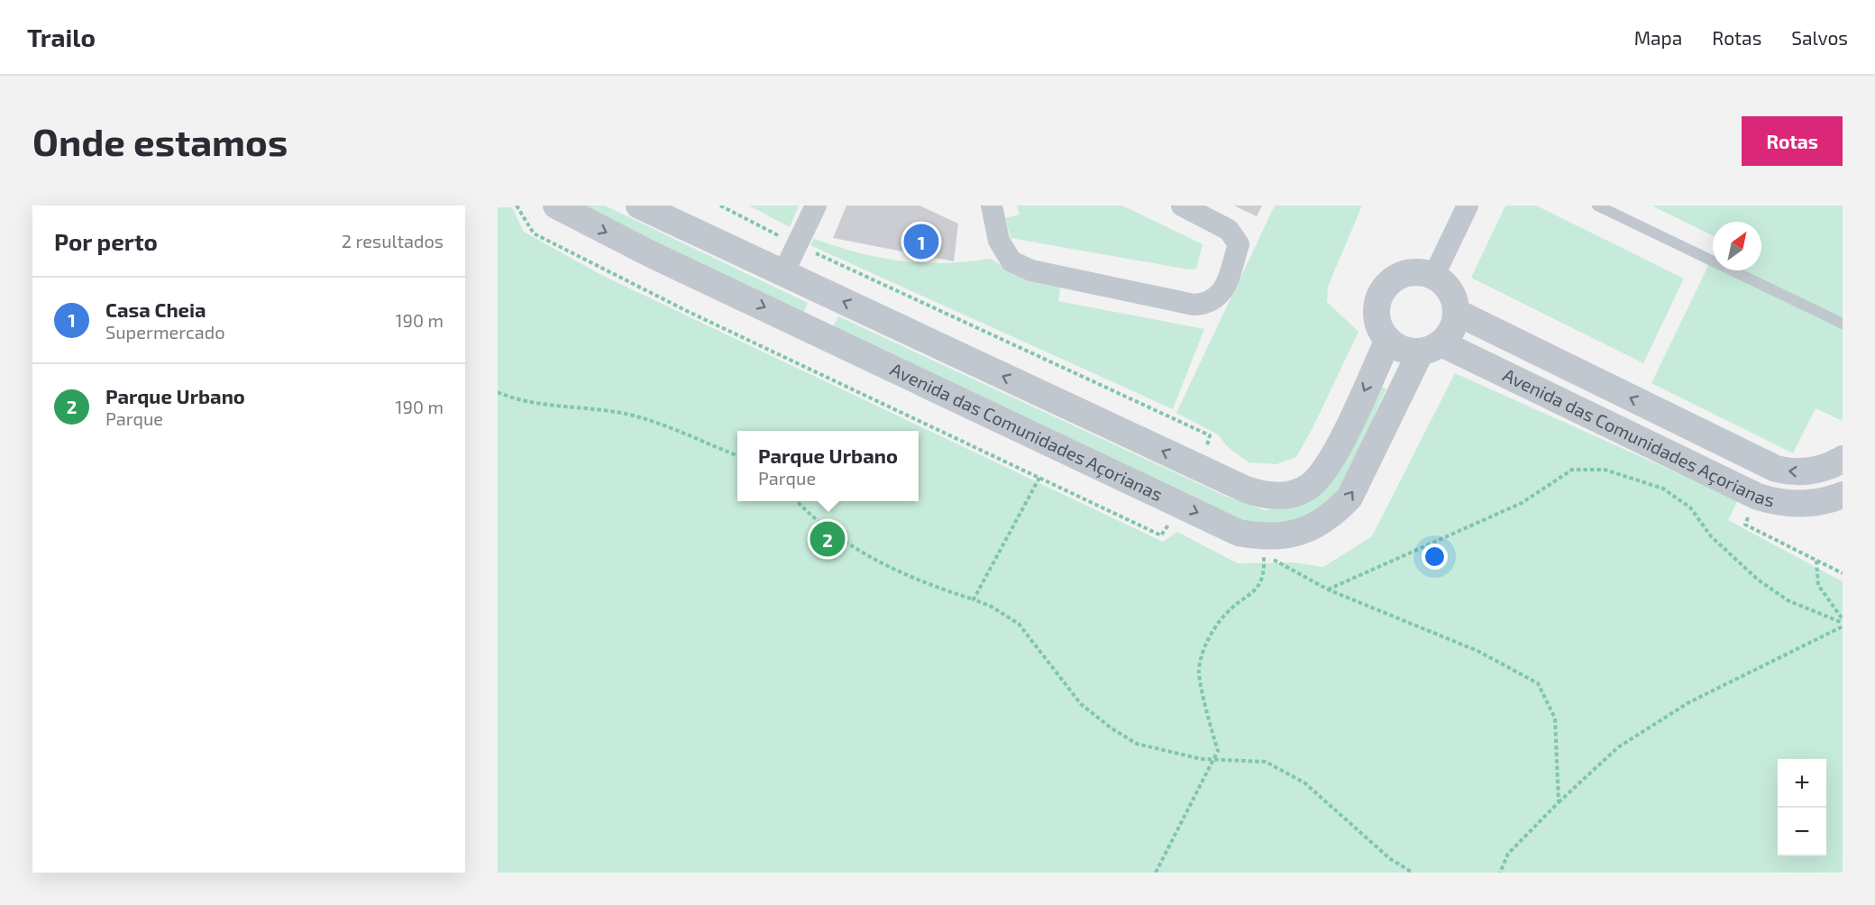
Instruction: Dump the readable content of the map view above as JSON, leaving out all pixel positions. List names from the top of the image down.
{
  "streets": {
    "street": ["Avenida das Comunidades Açorianas"]
  },
  "north": "top right",
  "page": {
    "header": "Trailo",
    "nav": ["Mapa", "Rotas", "Salvos"],
    "buttons": "Rotas",
    "title": "Onde estamos",
    "heading": ["Por perto", "2 resultados"],
    "pins": ["1", "2"],
    "list": [
      {
        "mark": "1",
        "name": "Casa Cheia",
        "note": "Supermercado",
        "value": "190 m"
      },
      {
        "mark": "2",
        "name": "Parque Urbano",
        "note": "Parque",
        "value": "190 m"
      }
    ],
    "popup": ["Parque Urbano", "Parque"],
    "map_buttons": ["+", "−"]
  }
}
